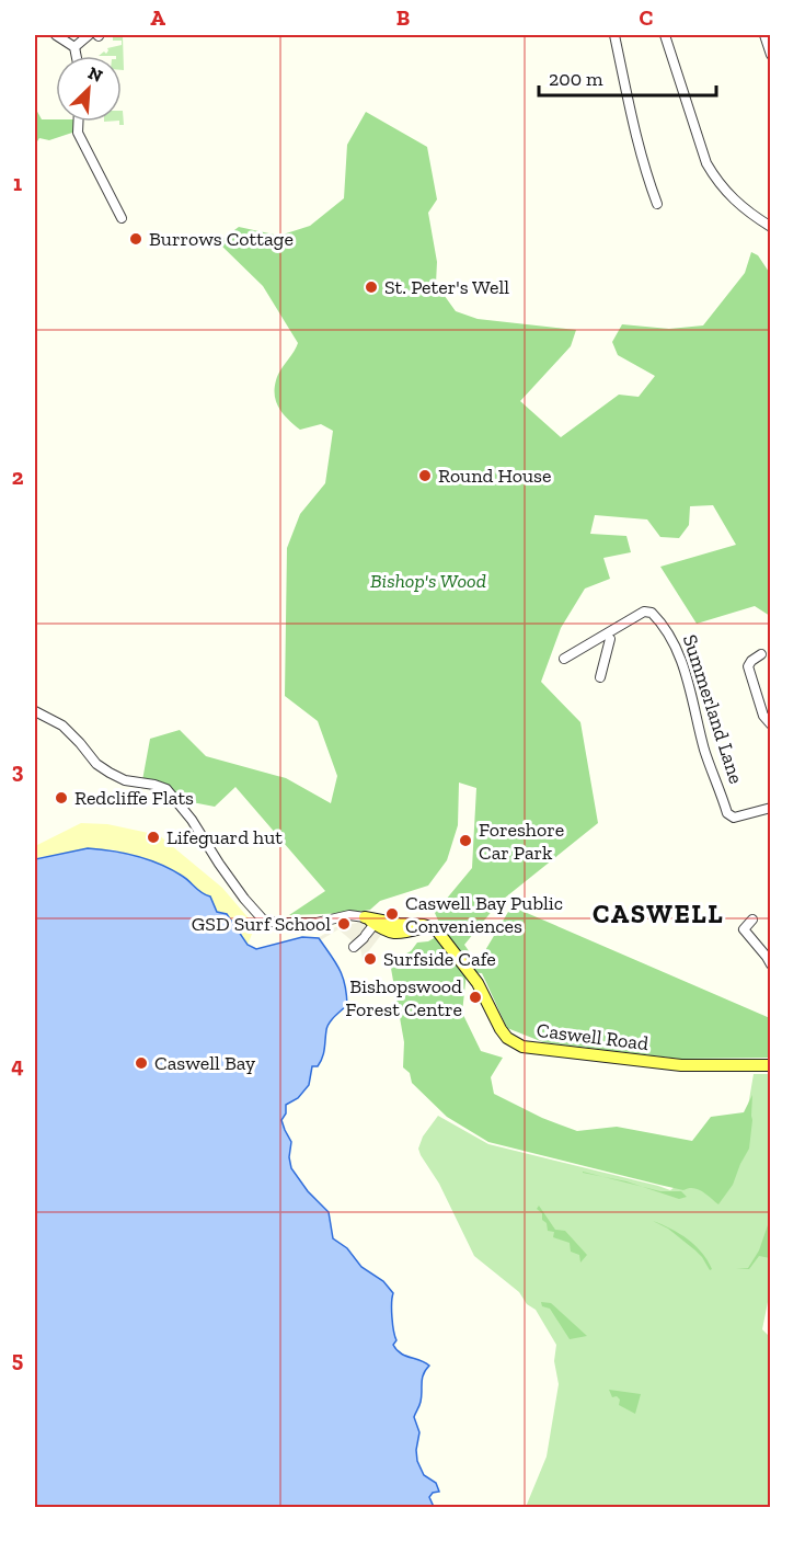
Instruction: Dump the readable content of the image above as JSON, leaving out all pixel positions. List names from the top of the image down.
{
  "streets": {
    "main road": ["Caswell Road"],
    "street": ["Summerland Lane"]
  },
  "districts": ["CASWELL"],
  "parks": ["Bishop's Wood"],
  "places": [
    "Burrows Cottage",
    "St. Peter's Well",
    "Round House",
    "Redcliffe Flats",
    "Lifeguard hut",
    "Foreshore Car Park",
    "Caswell Bay Public Conveniences",
    "GSD Surf School",
    "Surfside Cafe",
    "Bishopswood Forest Centre",
    "Caswell Bay"
  ],
  "scale_bar": "200 m",
  "north": "top right",
  "grid": {
    "columns": ["A", "B", "C"],
    "rows": [
      "1",
      "2",
      "3",
      "4",
      "5"
    ]
  }
}
